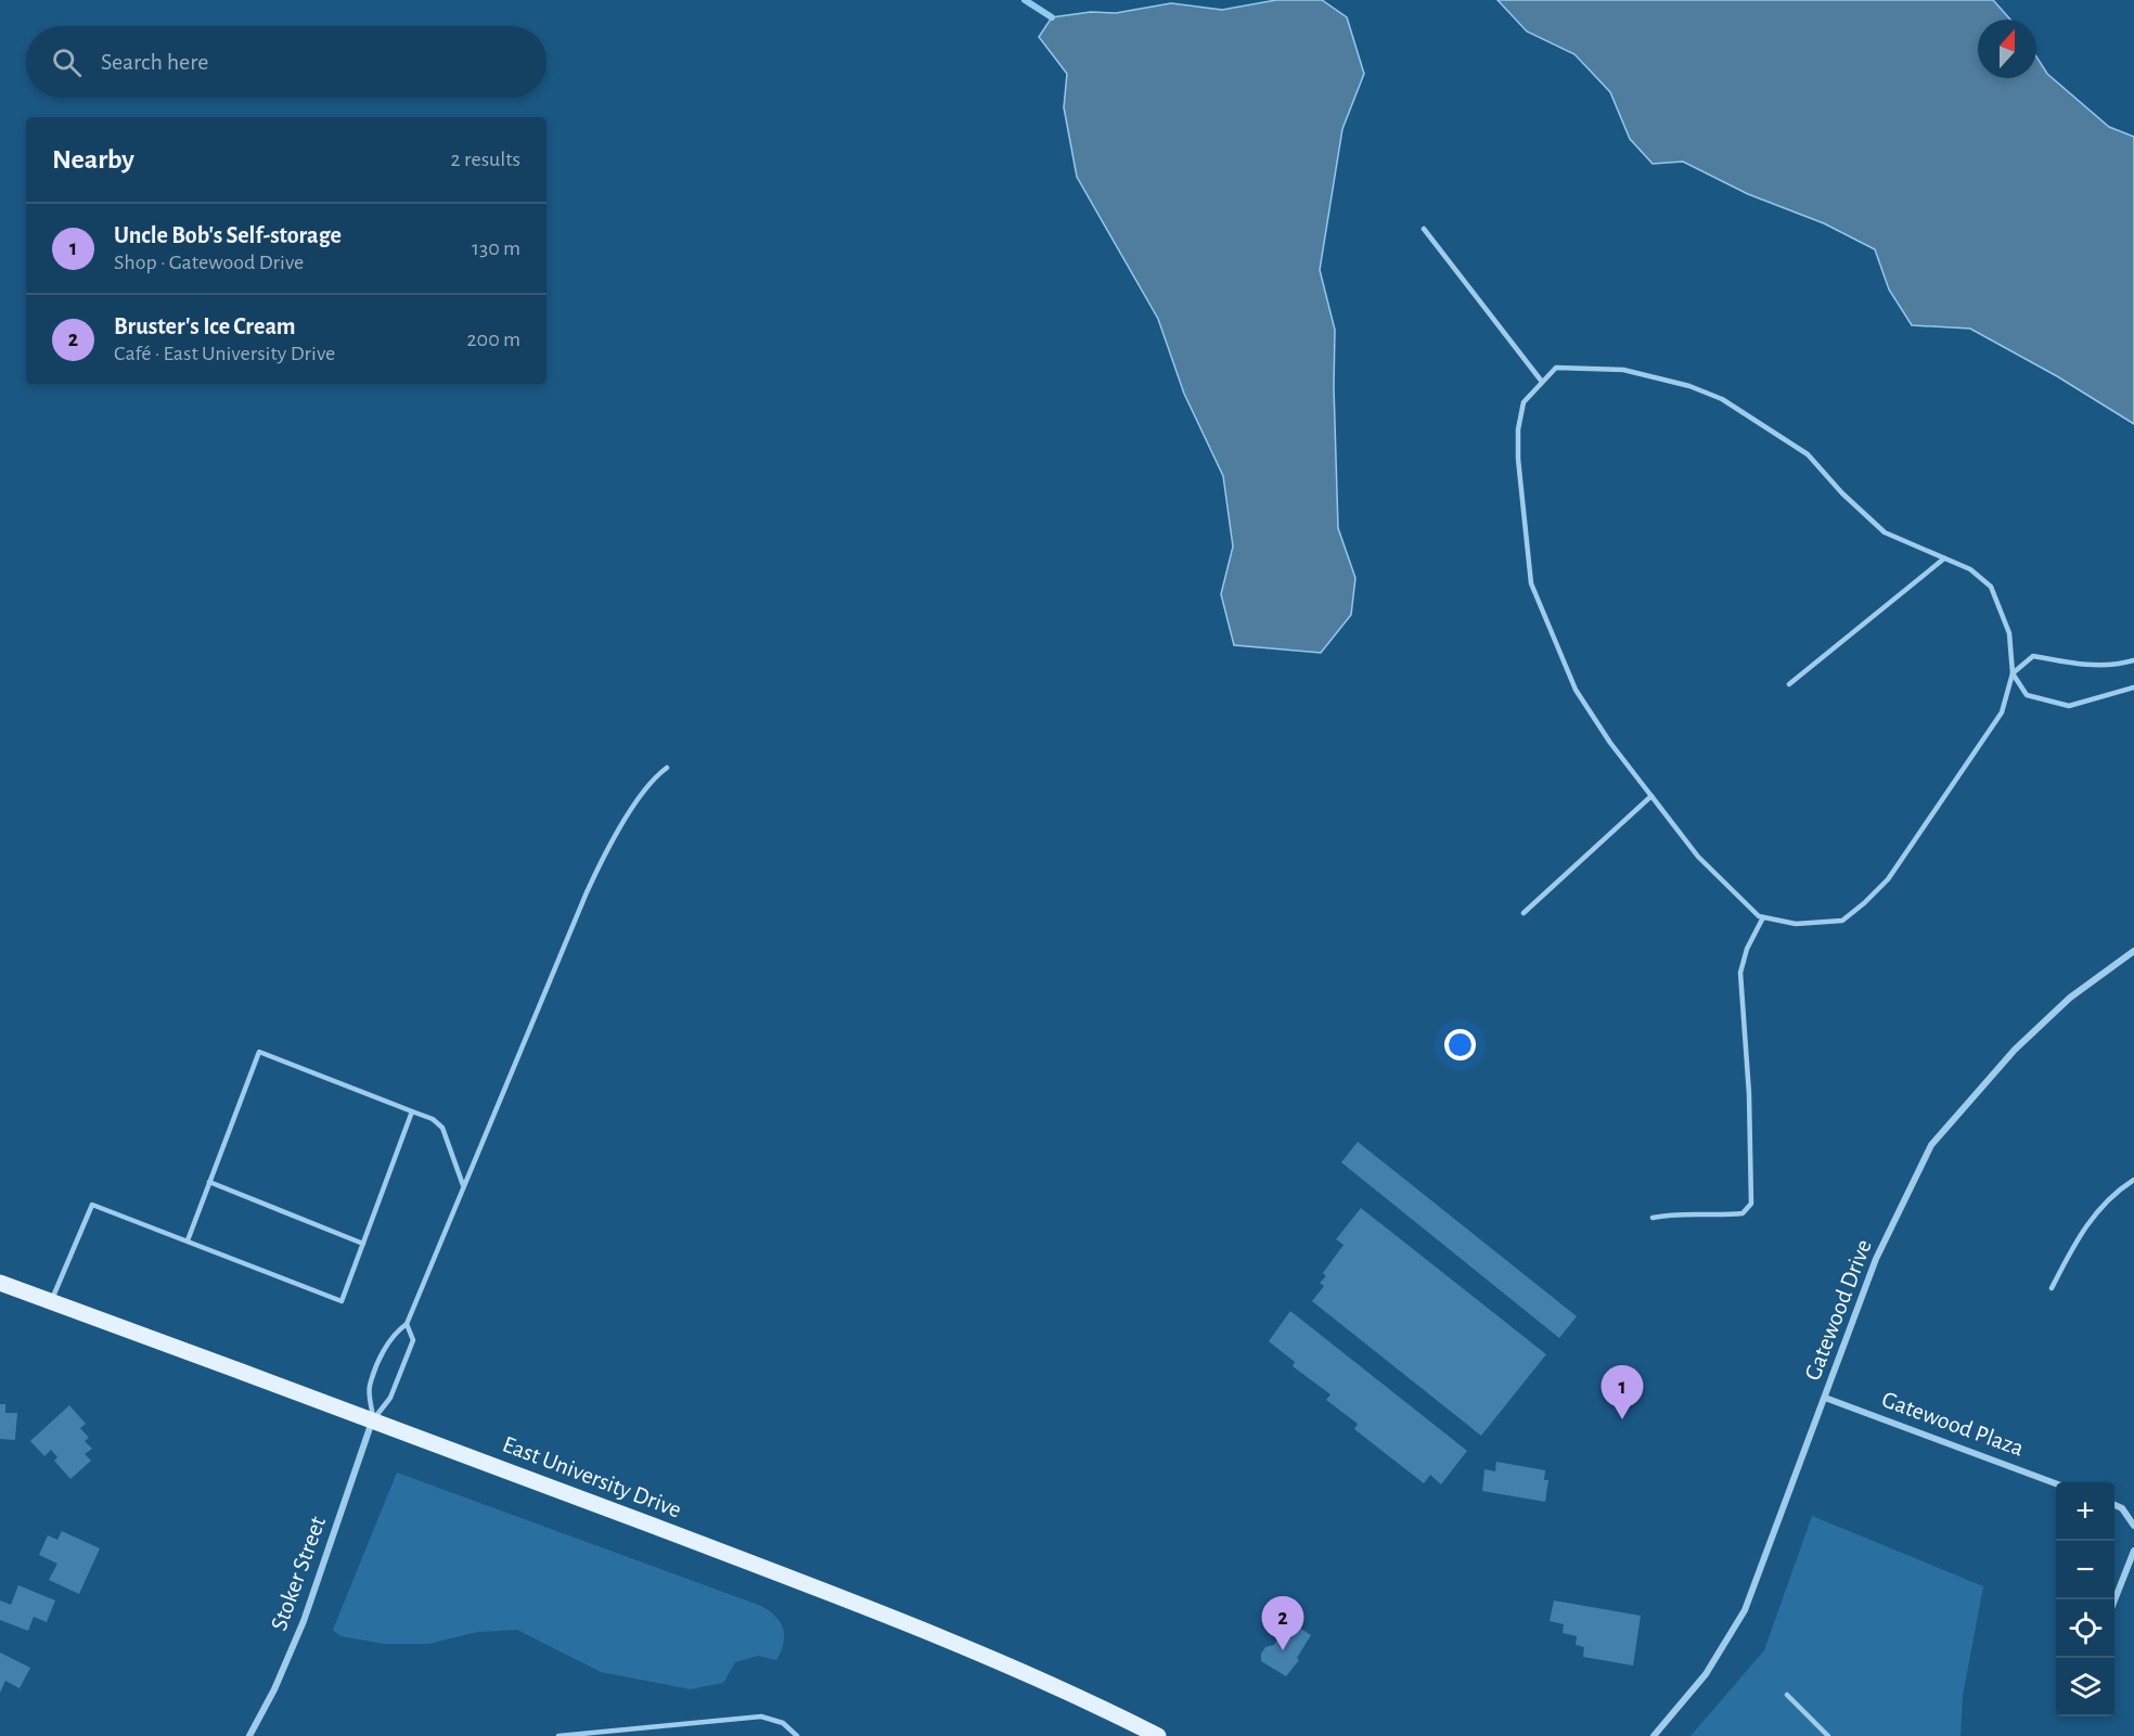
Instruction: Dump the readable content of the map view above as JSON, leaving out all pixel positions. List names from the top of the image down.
{
  "streets": {
    "main road": ["East University Drive"],
    "street": ["Gatewood Drive", "Gatewood Plaza", "Stoker Street"]
  },
  "crossings": [
    ["Gatewood Drive", "Gatewood Plaza"],
    ["East University Drive", "Stoker Street"]
  ],
  "north": "top",
  "page": {
    "search": "Search here",
    "heading": ["Nearby", "2 results"],
    "list": [
      {
        "mark": "1",
        "name": "Uncle Bob's Self-storage",
        "note": "Shop · Gatewood Drive",
        "value": "130 m"
      },
      {
        "mark": "2",
        "name": "Bruster's Ice Cream",
        "note": "Café · East University Drive",
        "value": "200 m"
      }
    ],
    "pins": ["1", "2"],
    "map_buttons": ["+", "−"]
  }
}
